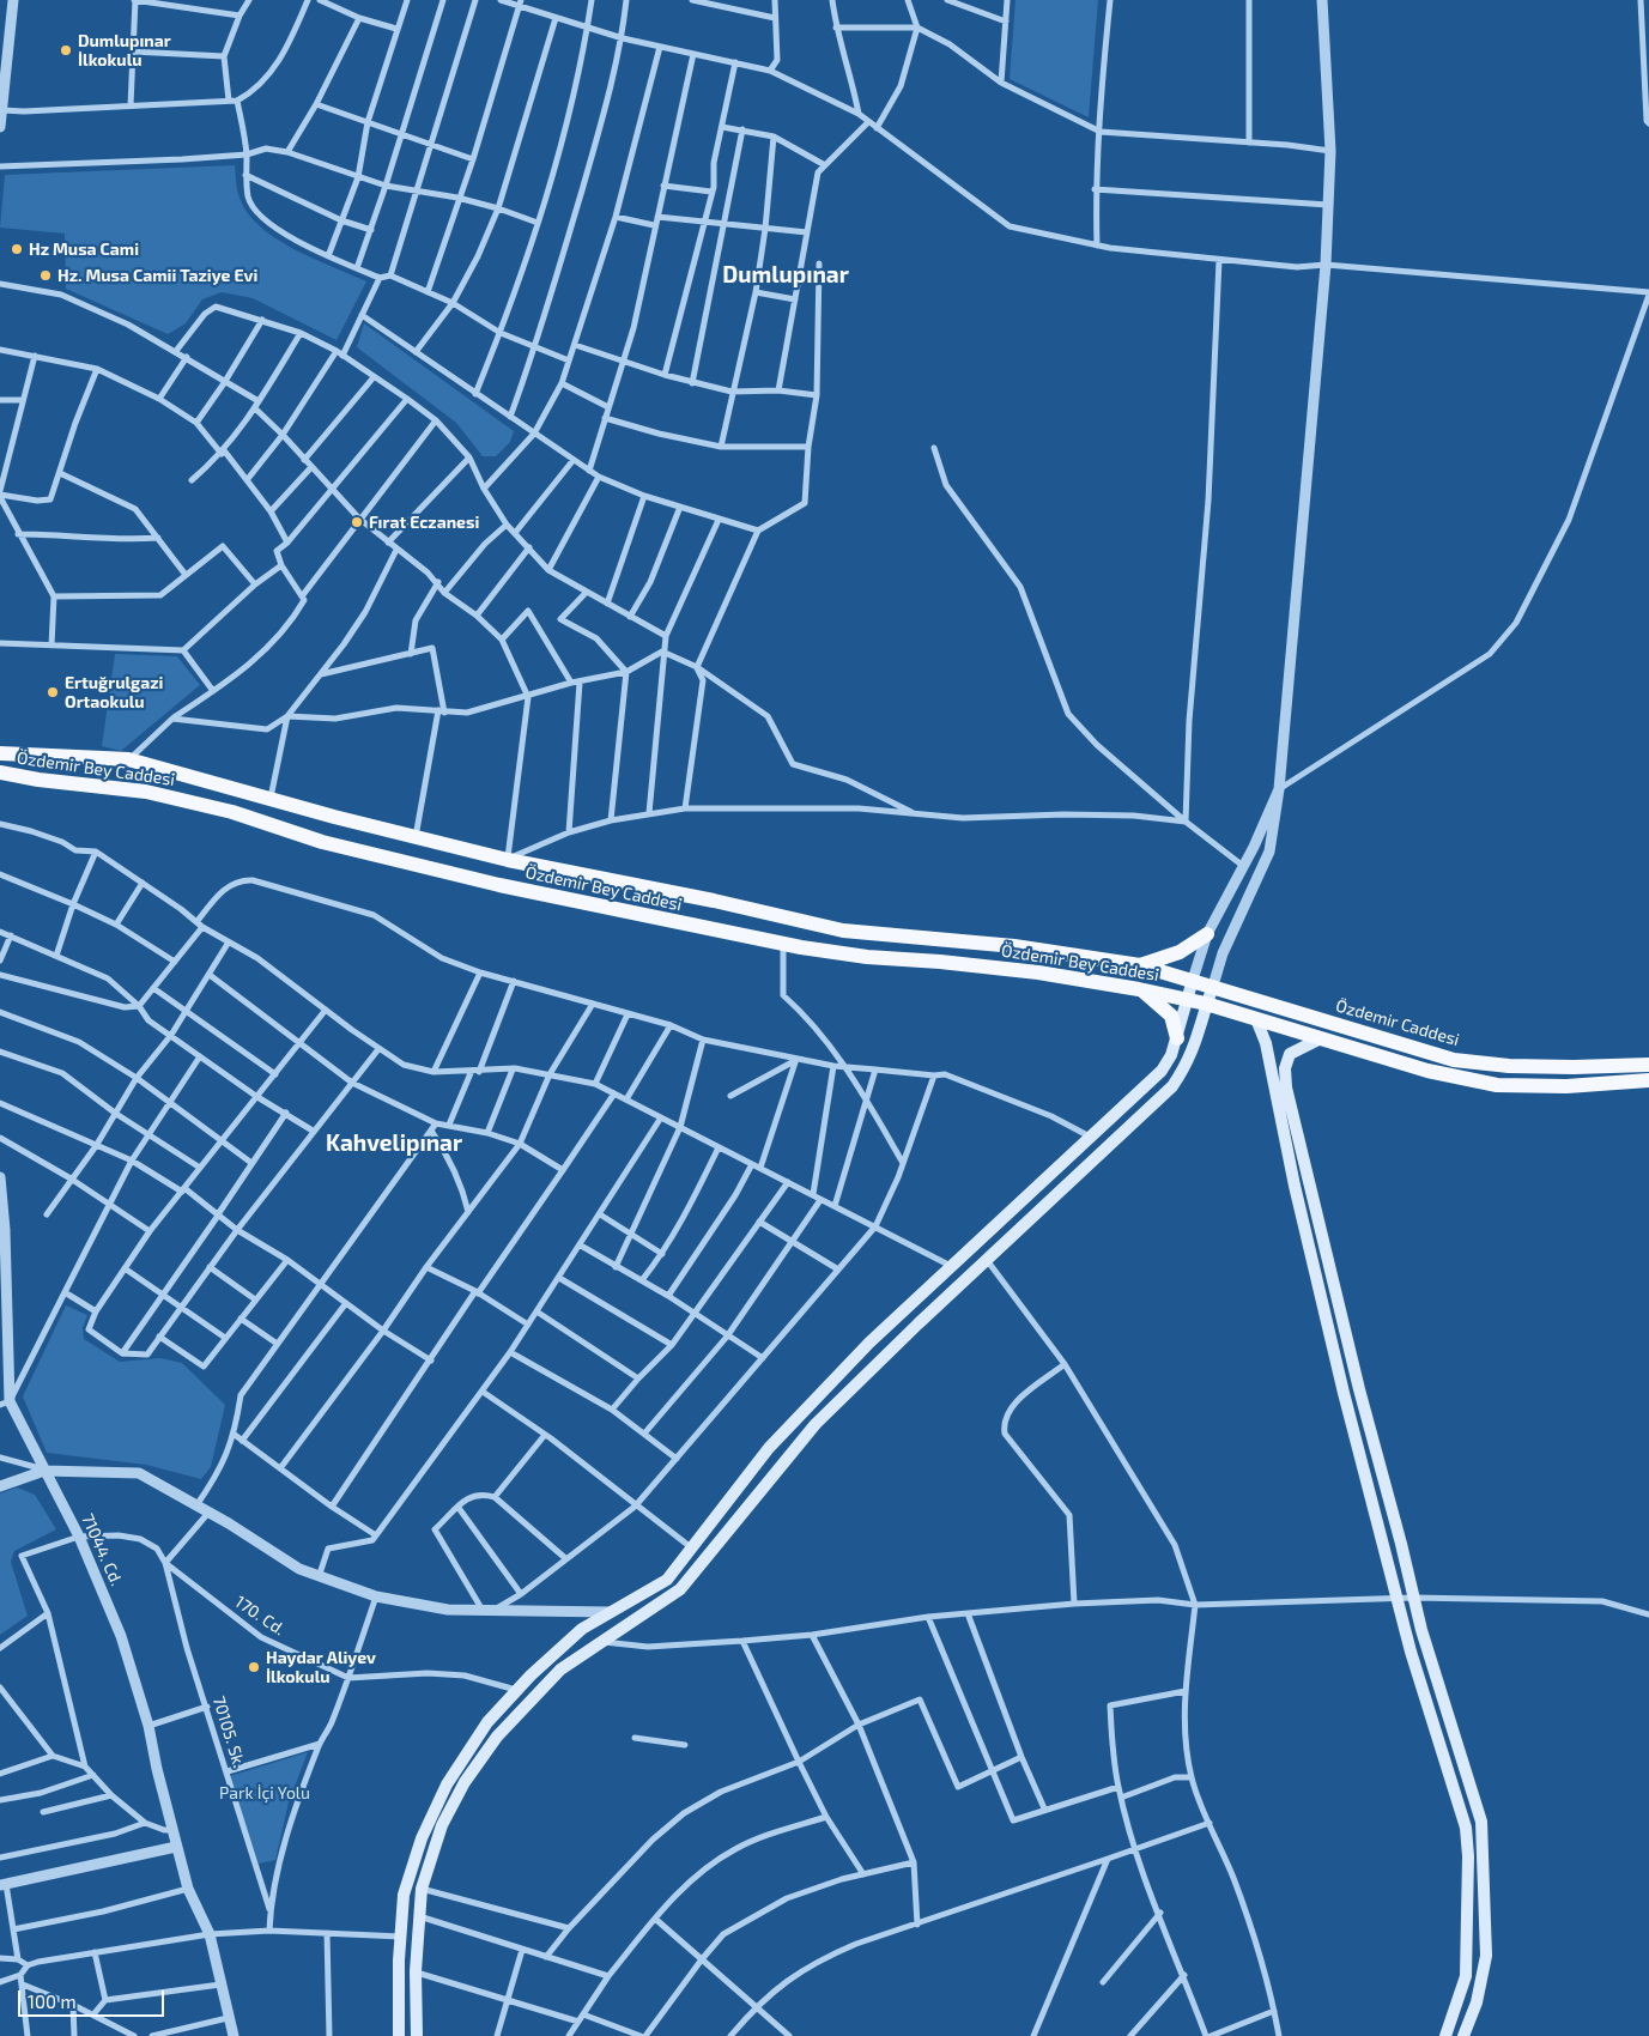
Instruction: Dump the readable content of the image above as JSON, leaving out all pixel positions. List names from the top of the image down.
{
  "streets": {
    "main road": ["Özdemir Bey Caddesi", "Özdemir Caddesi"],
    "street": ["71044. Cd.", "170. Cd.", "70105. Sk."]
  },
  "crossings": [
    ["71044. Cd.", "170. Cd."],
    ["170. Cd.", "70105. Sk."]
  ],
  "districts": ["Dumlupınar", "Kahvelipınar"],
  "parks": ["Park İçi Yolu"],
  "places": [
    "Dumlupınar İlkokulu",
    "Hz Musa Cami",
    "Hz. Musa Camii Taziye Evi",
    "Fırat Eczanesi",
    "Ertuğrulgazi Ortaokulu",
    "Haydar Aliyev İlkokulu"
  ],
  "scale_bar": "100 m"
}
